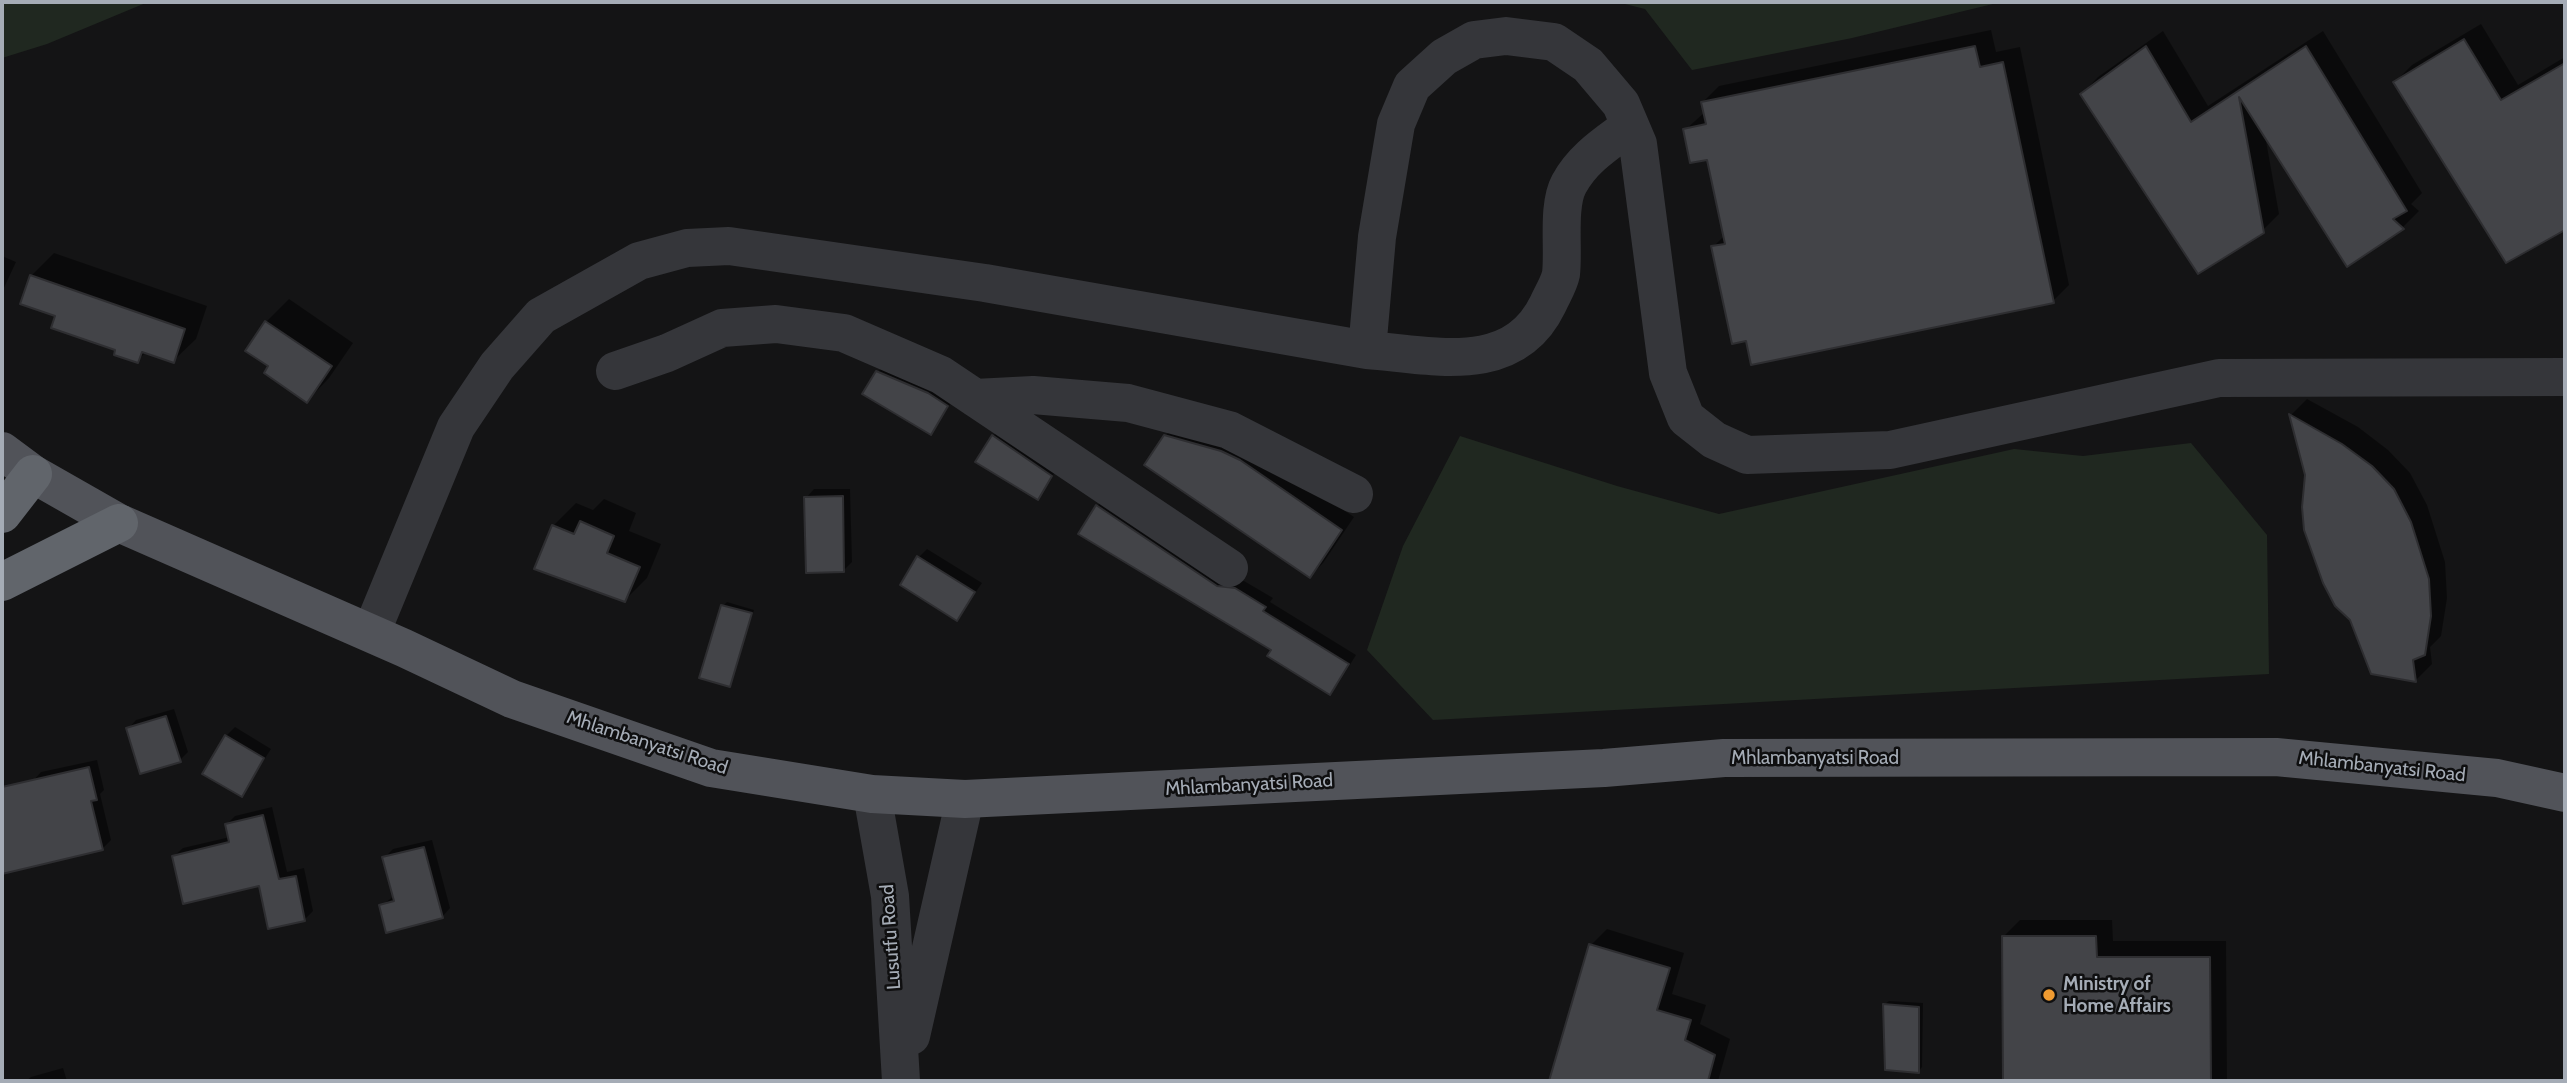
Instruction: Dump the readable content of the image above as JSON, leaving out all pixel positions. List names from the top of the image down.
{
  "streets": {
    "main road": ["Mhlambanyatsi Road"],
    "street": ["Lusutfu Road"]
  },
  "crossings": [
    ["Mhlambanyatsi Road", "Lusutfu Road"]
  ],
  "places": ["Ministry of Home Affairs"]
}
